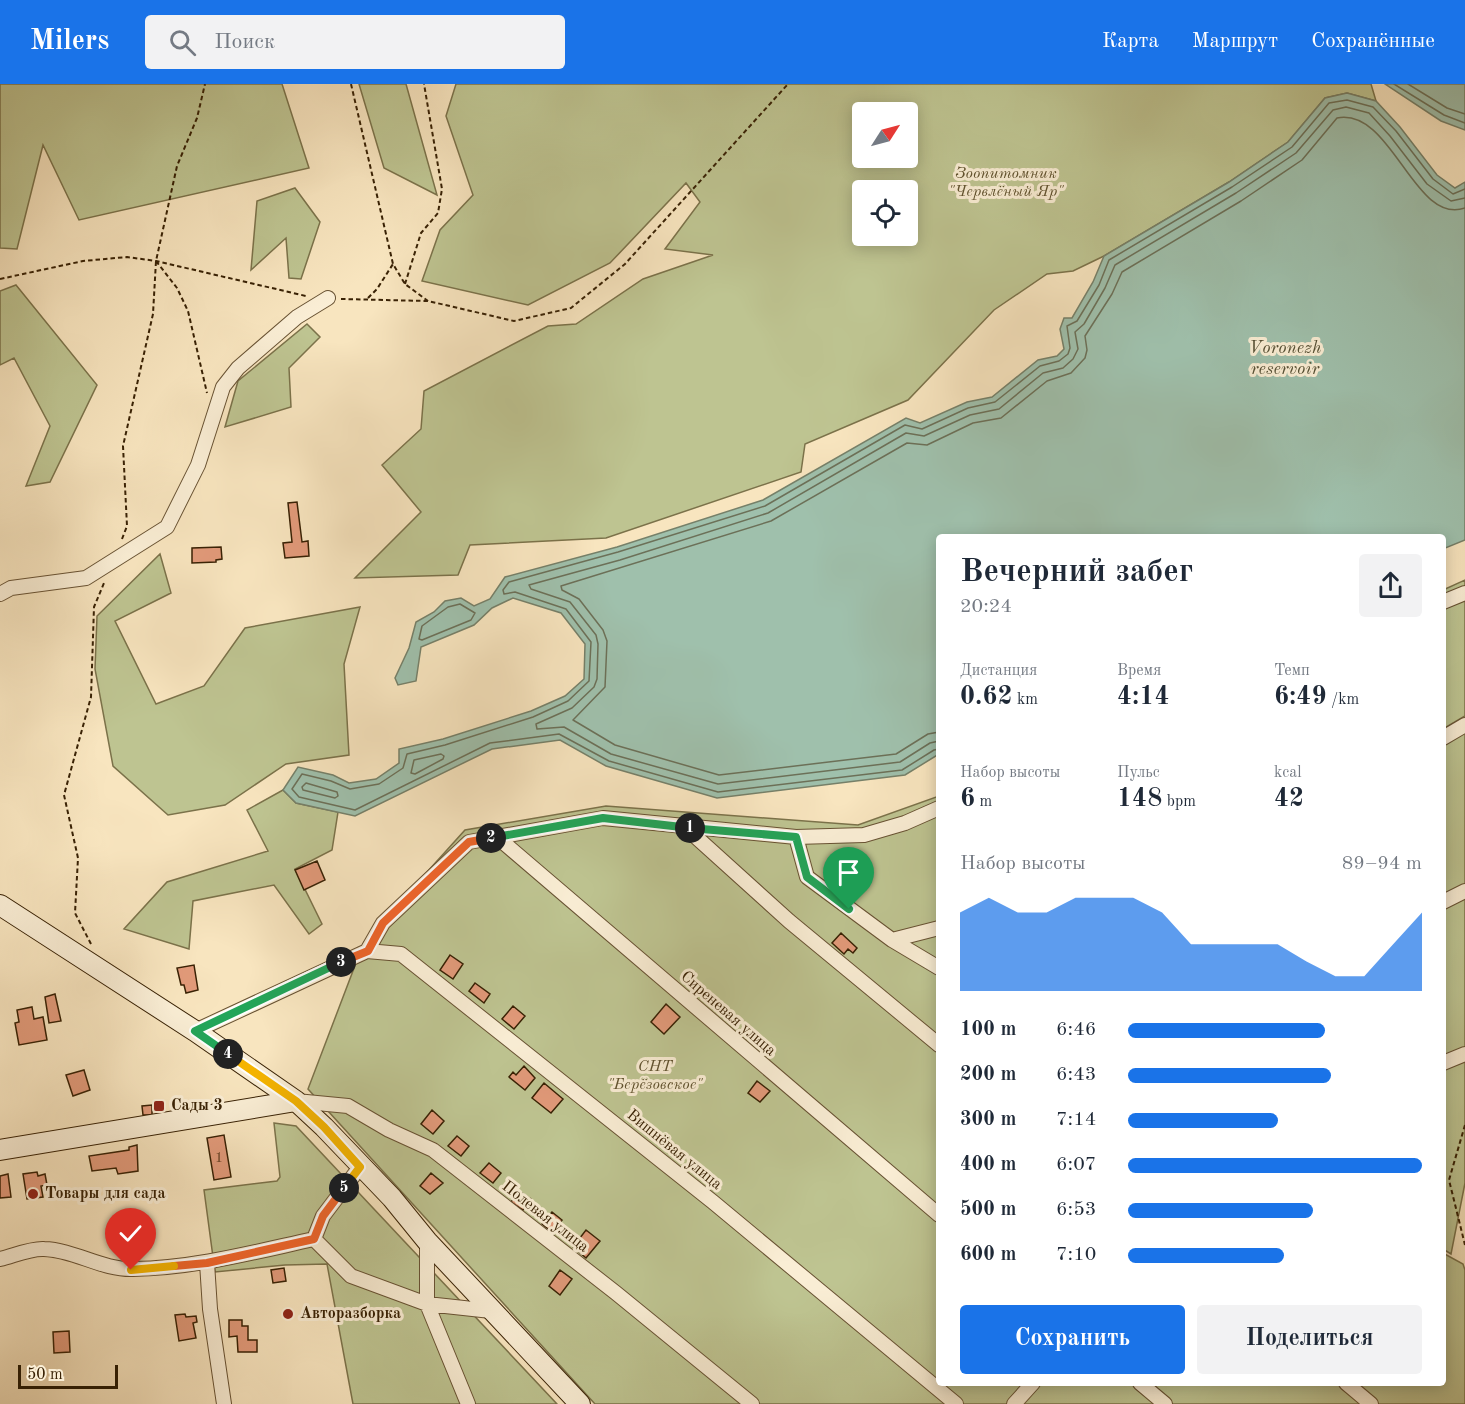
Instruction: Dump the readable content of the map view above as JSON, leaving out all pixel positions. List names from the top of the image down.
{
  "streets": {
    "street": ["Сиреневая улица", "Вишнёвая улица", "Полевая улица"]
  },
  "water": ["Voronezh reservoir"],
  "parks": ["Зоопитомник \"Червлёный Яр\"", "СНТ \"Берёзовское\""],
  "places": {
    "transit": ["Сады 3"],
    "other": ["Товары для сада", "Авторазборка"]
  },
  "house_numbers": ["1"],
  "scale_bar": "50 m",
  "north": "top right",
  "page": {
    "header": "Milers",
    "search": "Поиск",
    "nav": ["Карта", "Маршрут", "Сохранённые"],
    "heading": ["Вечерний забег", "20:24"],
    "stats": [
      ["Дистанция", "0.62 km"],
      ["Время", "4:14"],
      ["Темп", "6:49 /km"],
      ["Набор высоты", "6 m"],
      ["Пульс", "148 bpm"],
      ["kcal", "42"]
    ],
    "pins": [
      "1",
      "2",
      "3",
      "4",
      "5"
    ],
    "chart": ["Набор высоты", "89–94 m"],
    "list": [
      {
        "name": "100 m",
        "note": "6:46"
      },
      {
        "name": "200 m",
        "note": "6:43"
      },
      {
        "name": "300 m",
        "note": "7:14"
      },
      {
        "name": "400 m",
        "note": "6:07"
      },
      {
        "name": "500 m",
        "note": "6:53"
      },
      {
        "name": "600 m",
        "note": "7:10"
      }
    ],
    "buttons": ["Сохранить", "Поделиться"],
    "scale": "50 m"
  }
}
